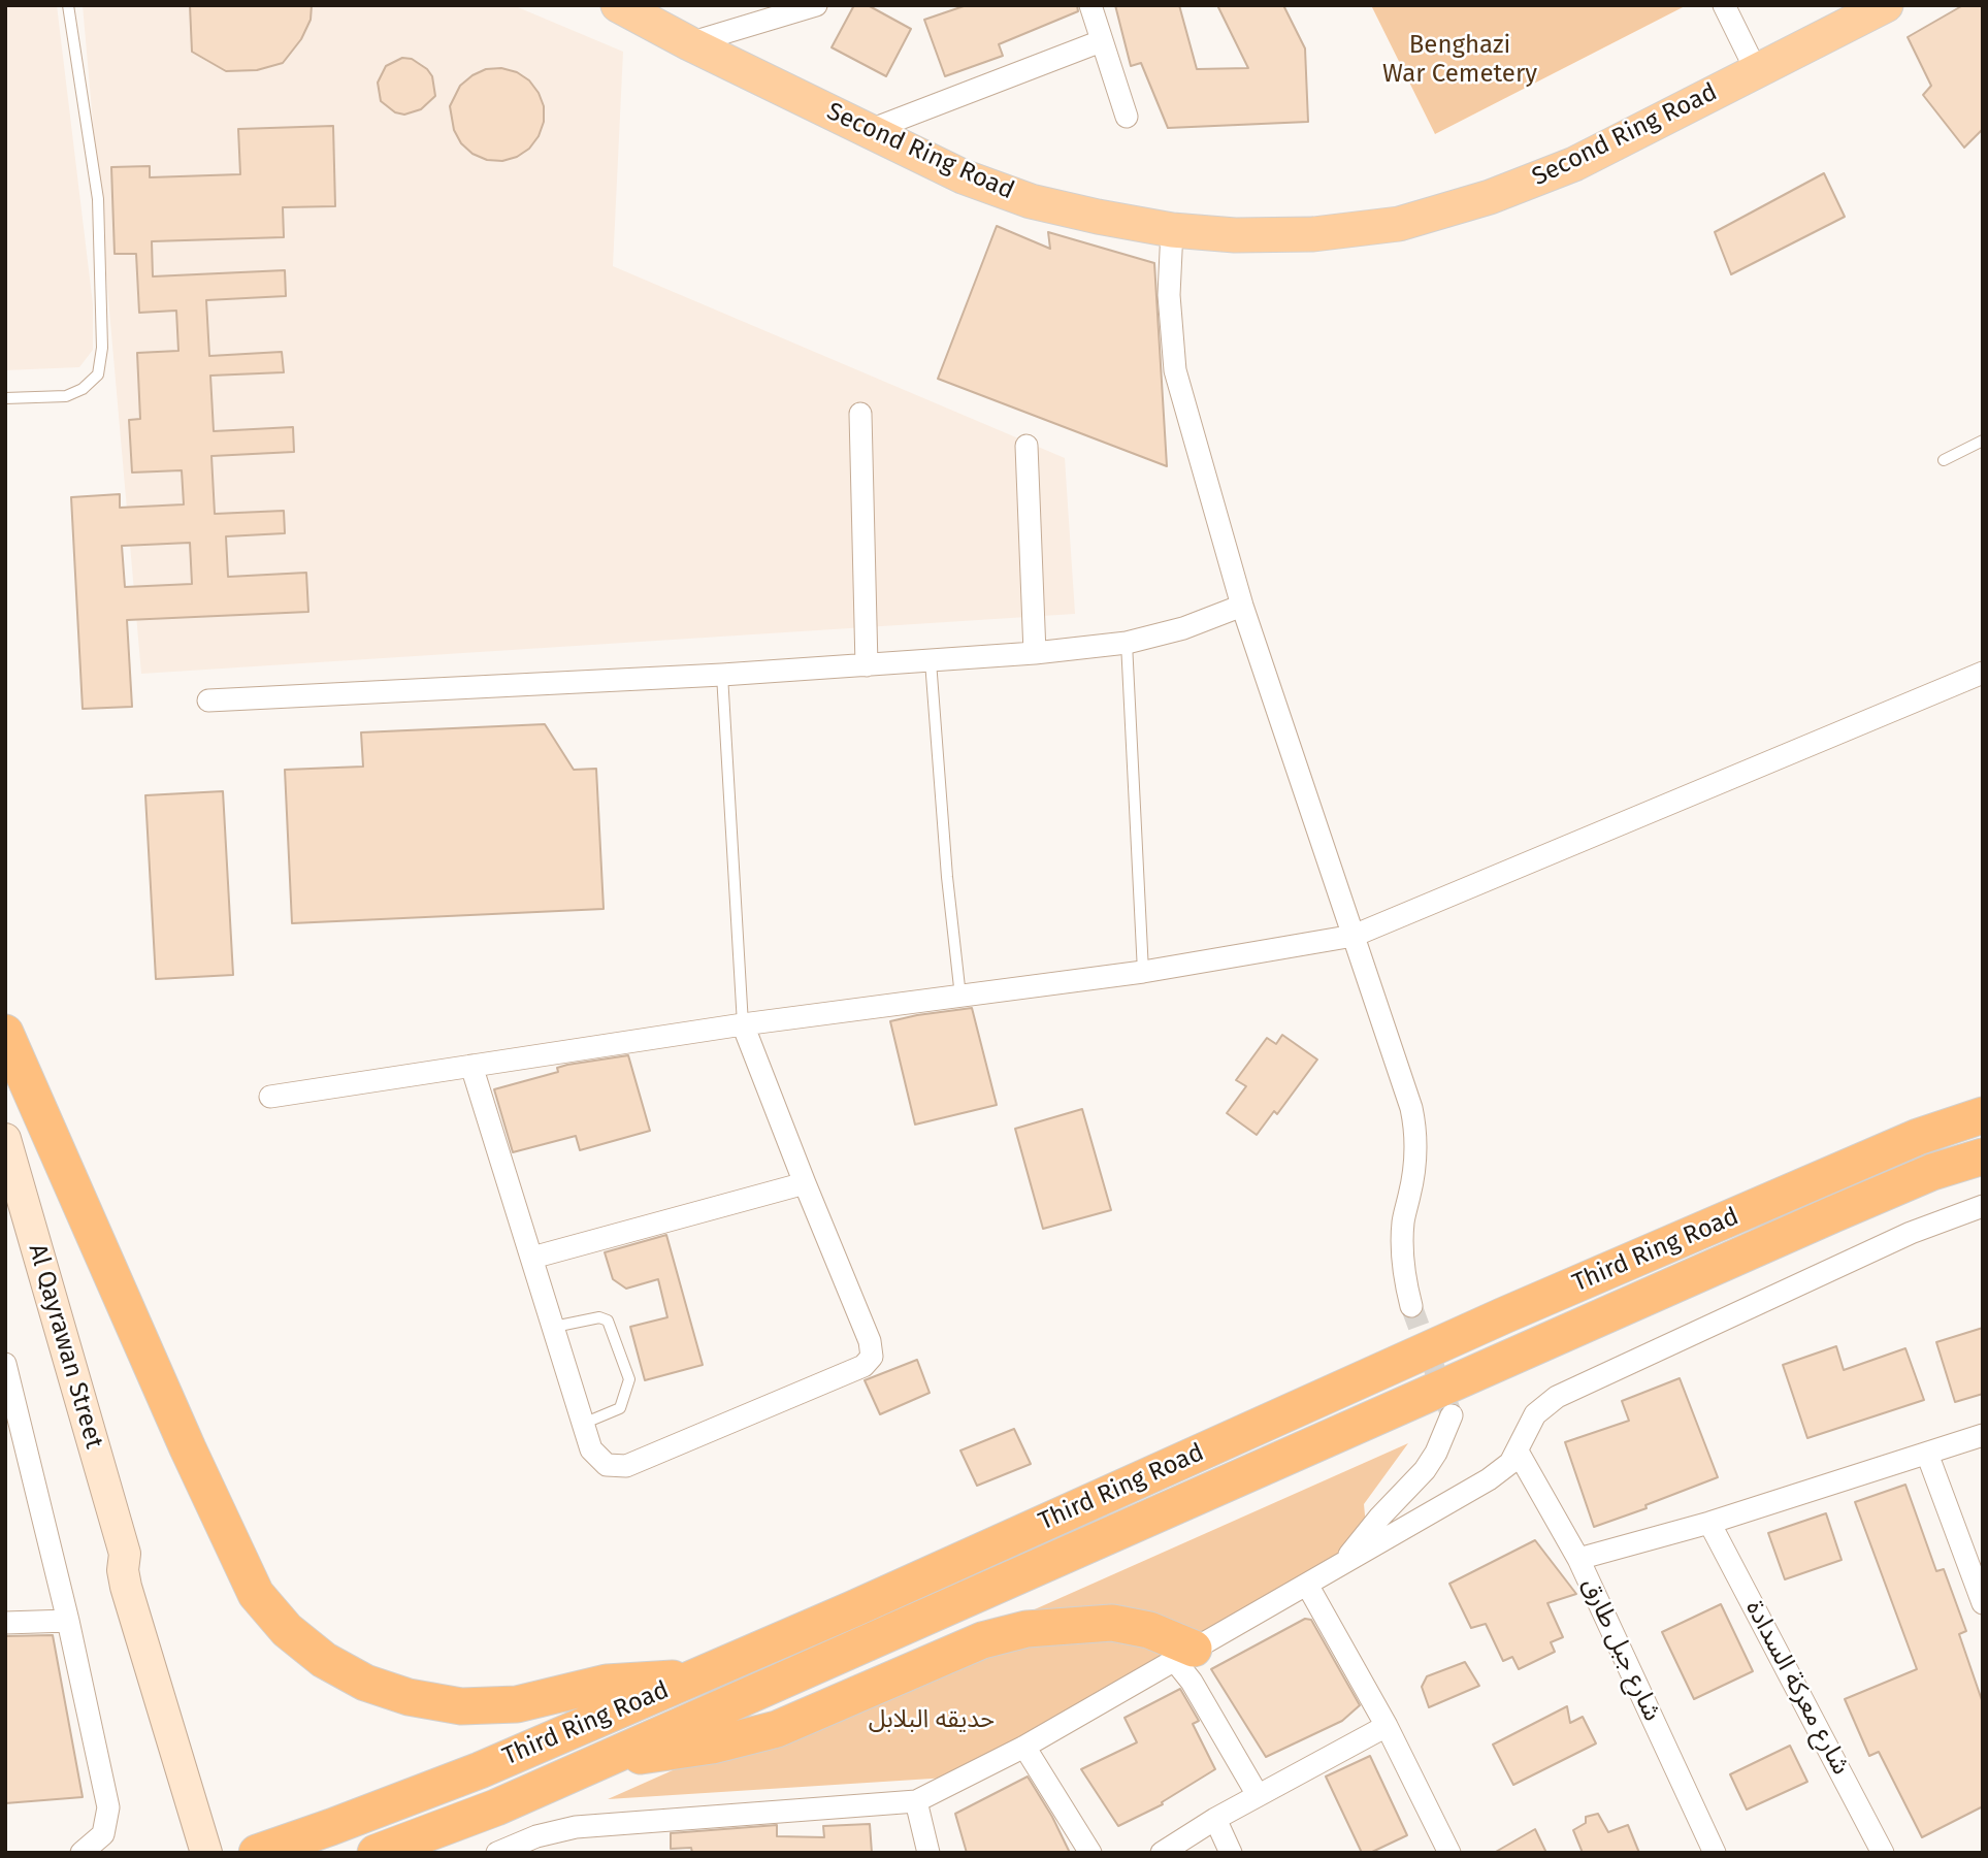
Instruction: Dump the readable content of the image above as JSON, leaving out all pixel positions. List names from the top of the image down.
{
  "streets": {
    "highway": ["Third Ring Road"],
    "main road": ["Second Ring Road", "Al Qayrawan Street"],
    "street": ["شارع جبل طارق", "شارع معركة السدادة"]
  },
  "parks": ["Benghazi War Cemetery", "حديقه البلابل"]
}
